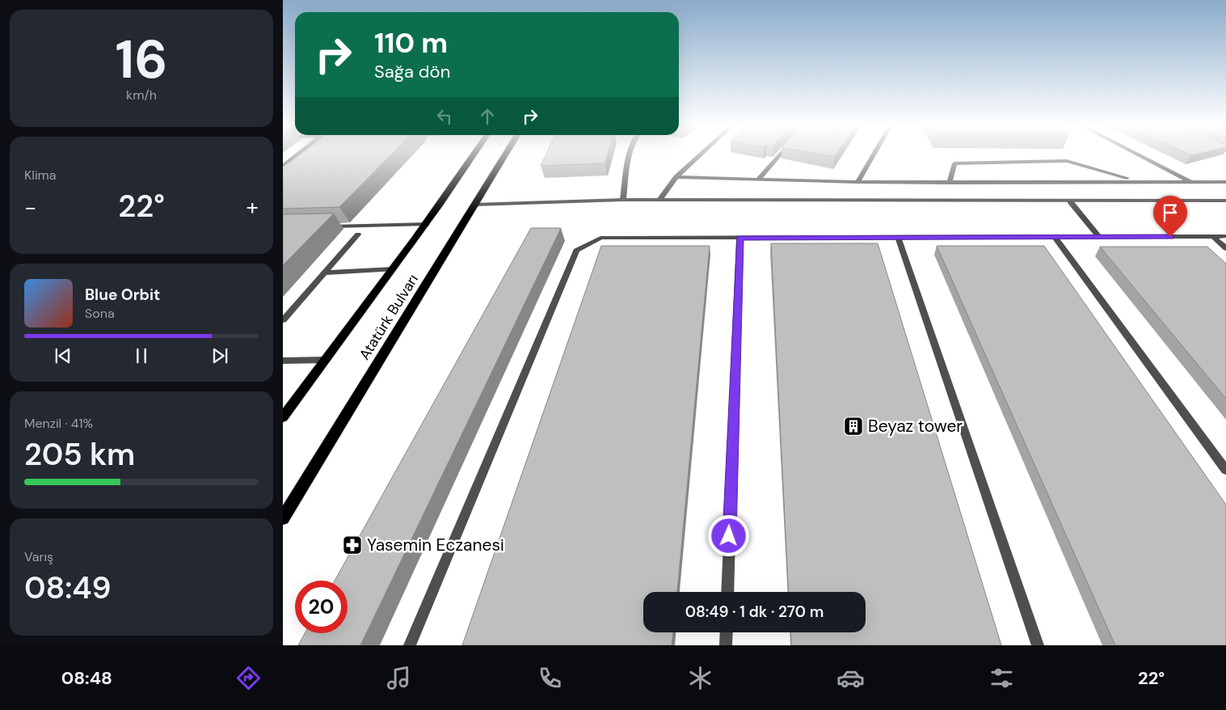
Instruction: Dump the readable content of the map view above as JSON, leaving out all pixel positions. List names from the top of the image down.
{
  "streets": {
    "main road": ["Atatürk Bulvarı"]
  },
  "places": {
    "building": ["Beyaz tower"],
    "pharmacy": ["Yasemin Eczanesi"]
  },
  "page": {
    "tile": [
      ["16", "km/h"],
      "Klima",
      ["Menzil · 41%", "205 km"],
      ["Varış", "08:49"]
    ],
    "turn": ["110 m", "Sağa dön"],
    "heat": ["−", "22°", "+"],
    "song": ["Blue Orbit", "Sona"],
    "limit": "20",
    "trip": "08:49 · 1 dk · 270 m",
    "tabs": ["08:48", "22°"]
  }
}
